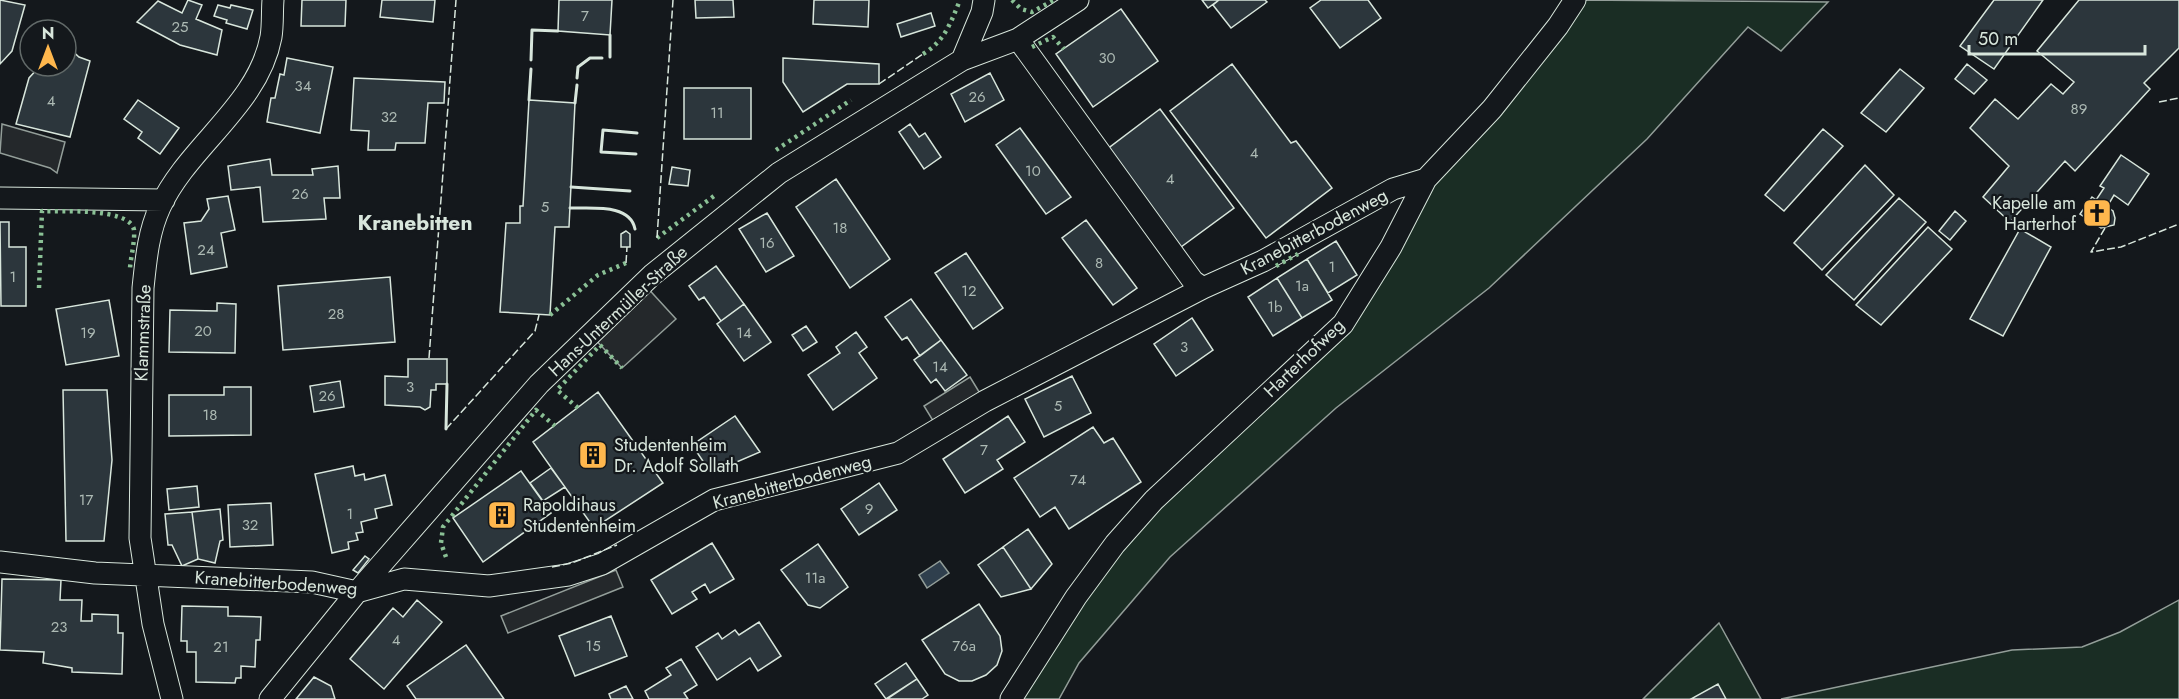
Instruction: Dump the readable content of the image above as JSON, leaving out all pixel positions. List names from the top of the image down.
{
  "streets": {
    "street": [
      "Kranebitterbodenweg",
      "Hans-Untermüller-Straße",
      "Klammstraße",
      "Harterhofweg"
    ]
  },
  "crossings": [
    ["Kranebitterbodenweg", "Hans-Untermüller-Straße"],
    ["Kranebitterbodenweg", "Klammstraße"],
    ["Kranebitterbodenweg", "Harterhofweg"]
  ],
  "districts": ["Kranebitten"],
  "places": {
    "church": ["Kapelle am Harterhof"],
    "building": ["Studentenheim Dr. Adolf Sollath", "Rapoldihaus Studentenheim"]
  },
  "house_numbers": [
    "7",
    "25",
    "30",
    "34",
    "26",
    "4",
    "89",
    "11",
    "32",
    "4",
    "10",
    "4",
    "26",
    "5",
    "18",
    "16",
    "24",
    "8",
    "1",
    "1",
    "1a",
    "12",
    "1b",
    "28",
    "20",
    "19",
    "14",
    "3",
    "14",
    "3",
    "26",
    "5",
    "18",
    "7",
    "74",
    "17",
    "9",
    "1",
    "32",
    "11a",
    "23",
    "4",
    "15",
    "76a",
    "21"
  ],
  "scale_bar": "50 m",
  "north": "top"
}
